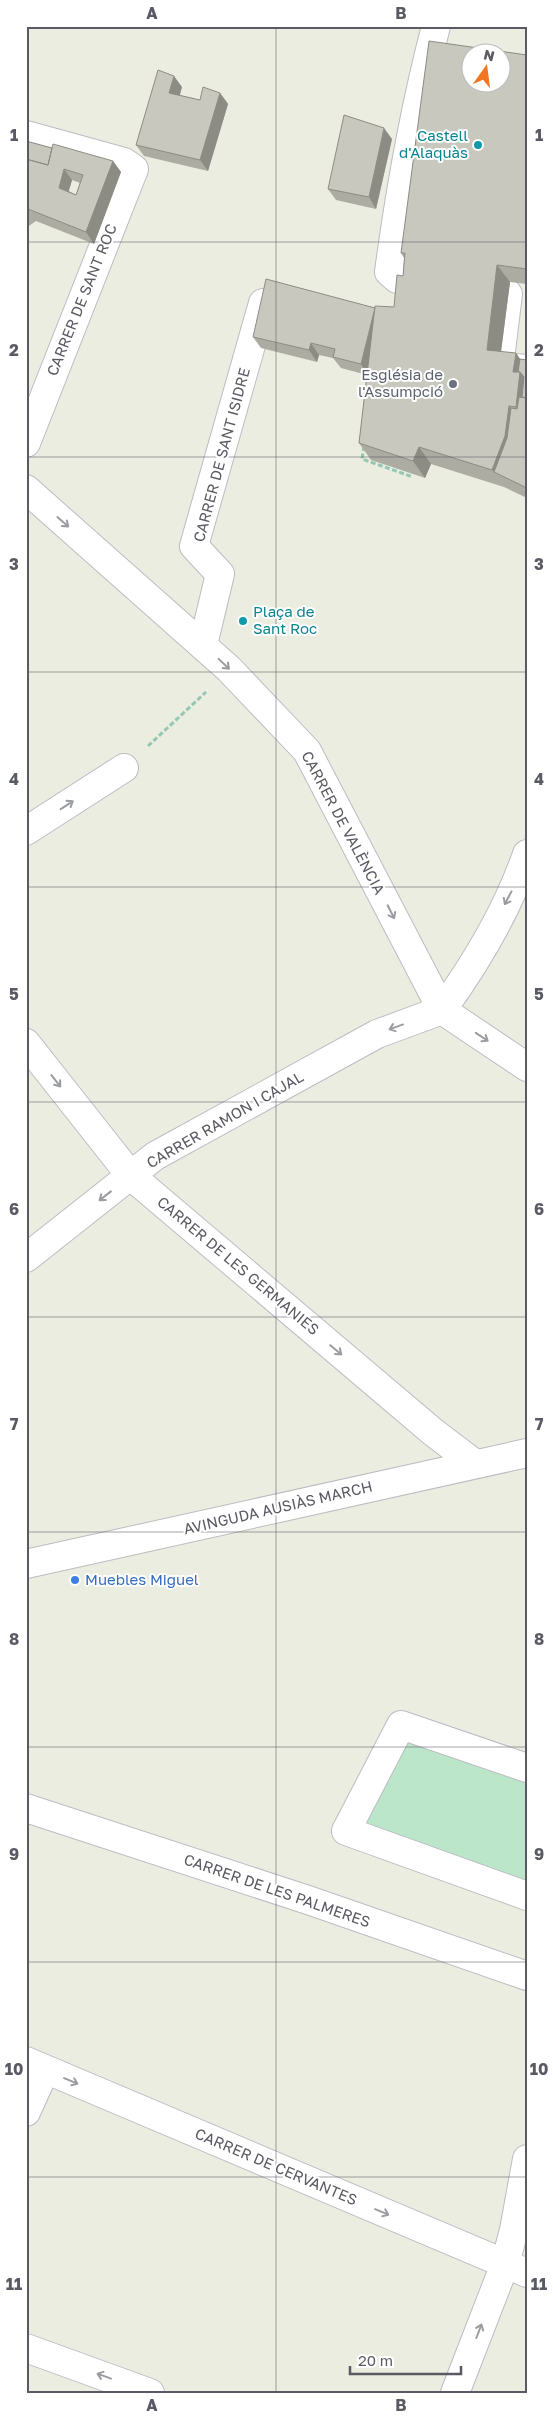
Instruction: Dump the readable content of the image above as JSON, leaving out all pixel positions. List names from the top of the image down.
{
  "streets": {
    "street": [
      "CARRER DE SANT ROC",
      "CARRER DE SANT ISIDRE",
      "CARRER DE VALÈNCIA",
      "CARRER RAMON I CAJAL",
      "CARRER DE LES GERMANIES",
      "AVINGUDA AUSIÀS MARCH",
      "CARRER DE LES PALMERES",
      "CARRER DE CERVANTES"
    ]
  },
  "crossings": [
    ["CARRER DE SANT ISIDRE", "CARRER DE VALÈNCIA"],
    ["CARRER DE VALÈNCIA", "CARRER RAMON I CAJAL"],
    ["CARRER RAMON I CAJAL", "CARRER DE LES GERMANIES"],
    ["CARRER DE LES GERMANIES", "AVINGUDA AUSIÀS MARCH"]
  ],
  "one_way": [
    "CARRER DE VALÈNCIA",
    "CARRER RAMON I CAJAL",
    "CARRER DE LES GERMANIES",
    "CARRER DE CERVANTES"
  ],
  "places": [
    "Castell d'Alaquàs",
    "Església de l'Assumpció",
    "Plaça de Sant Roc",
    "Muebles Miguel"
  ],
  "scale_bar": "20 m",
  "north": "top",
  "grid": {
    "columns": ["A", "B"],
    "rows": [
      "1",
      "2",
      "3",
      "4",
      "5",
      "6",
      "7",
      "8",
      "9",
      "10",
      "11"
    ]
  }
}
